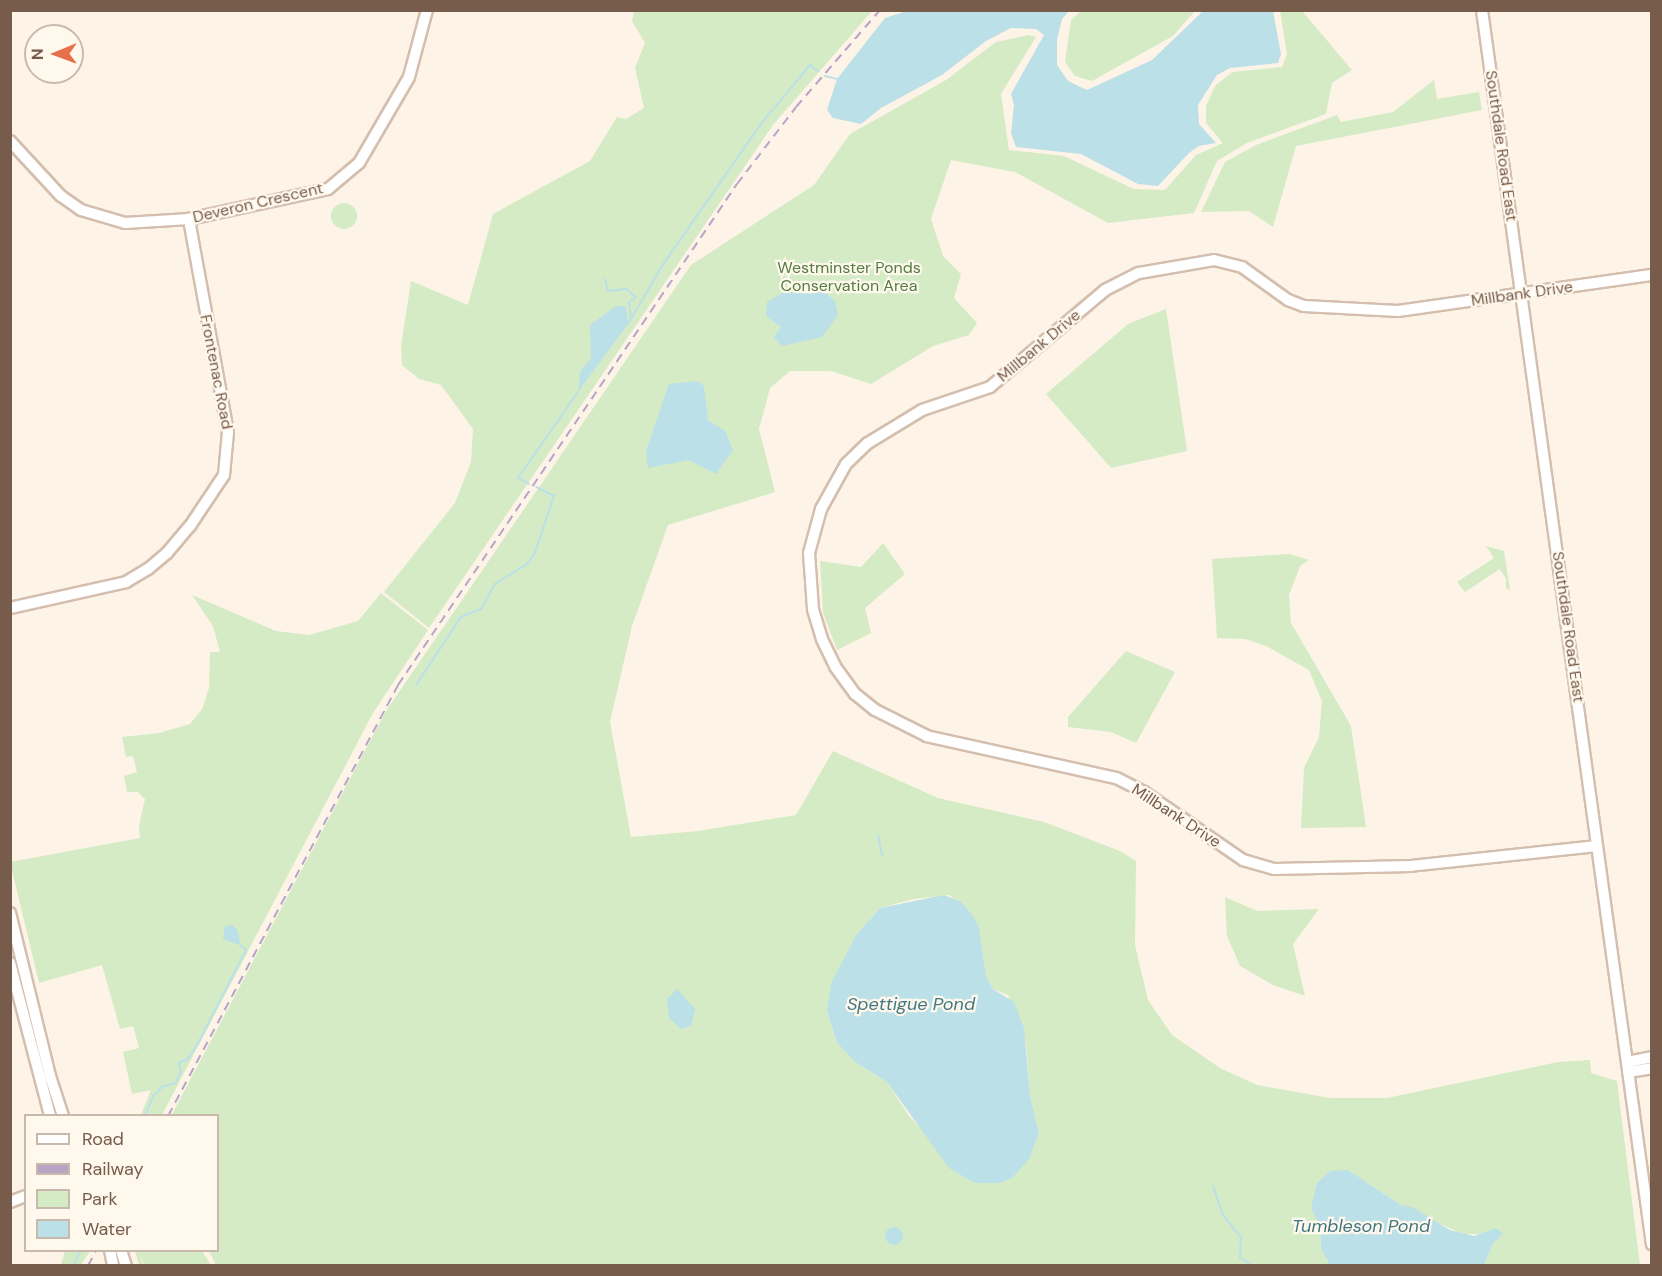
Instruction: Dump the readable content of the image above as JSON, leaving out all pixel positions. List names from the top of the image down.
{
  "streets": {
    "street": [
      "Southdale Road East",
      "Deveron Crescent",
      "Millbank Drive",
      "Frontenac Road"
    ]
  },
  "crossings": [
    ["Southdale Road East", "Millbank Drive"],
    ["Deveron Crescent", "Frontenac Road"]
  ],
  "water": ["Spettigue Pond", "Tumbleson Pond"],
  "parks": ["Westminster Ponds Conservation Area"],
  "legend": [
    "Road",
    "Railway",
    "Park",
    "Water"
  ],
  "north": "left"
}
